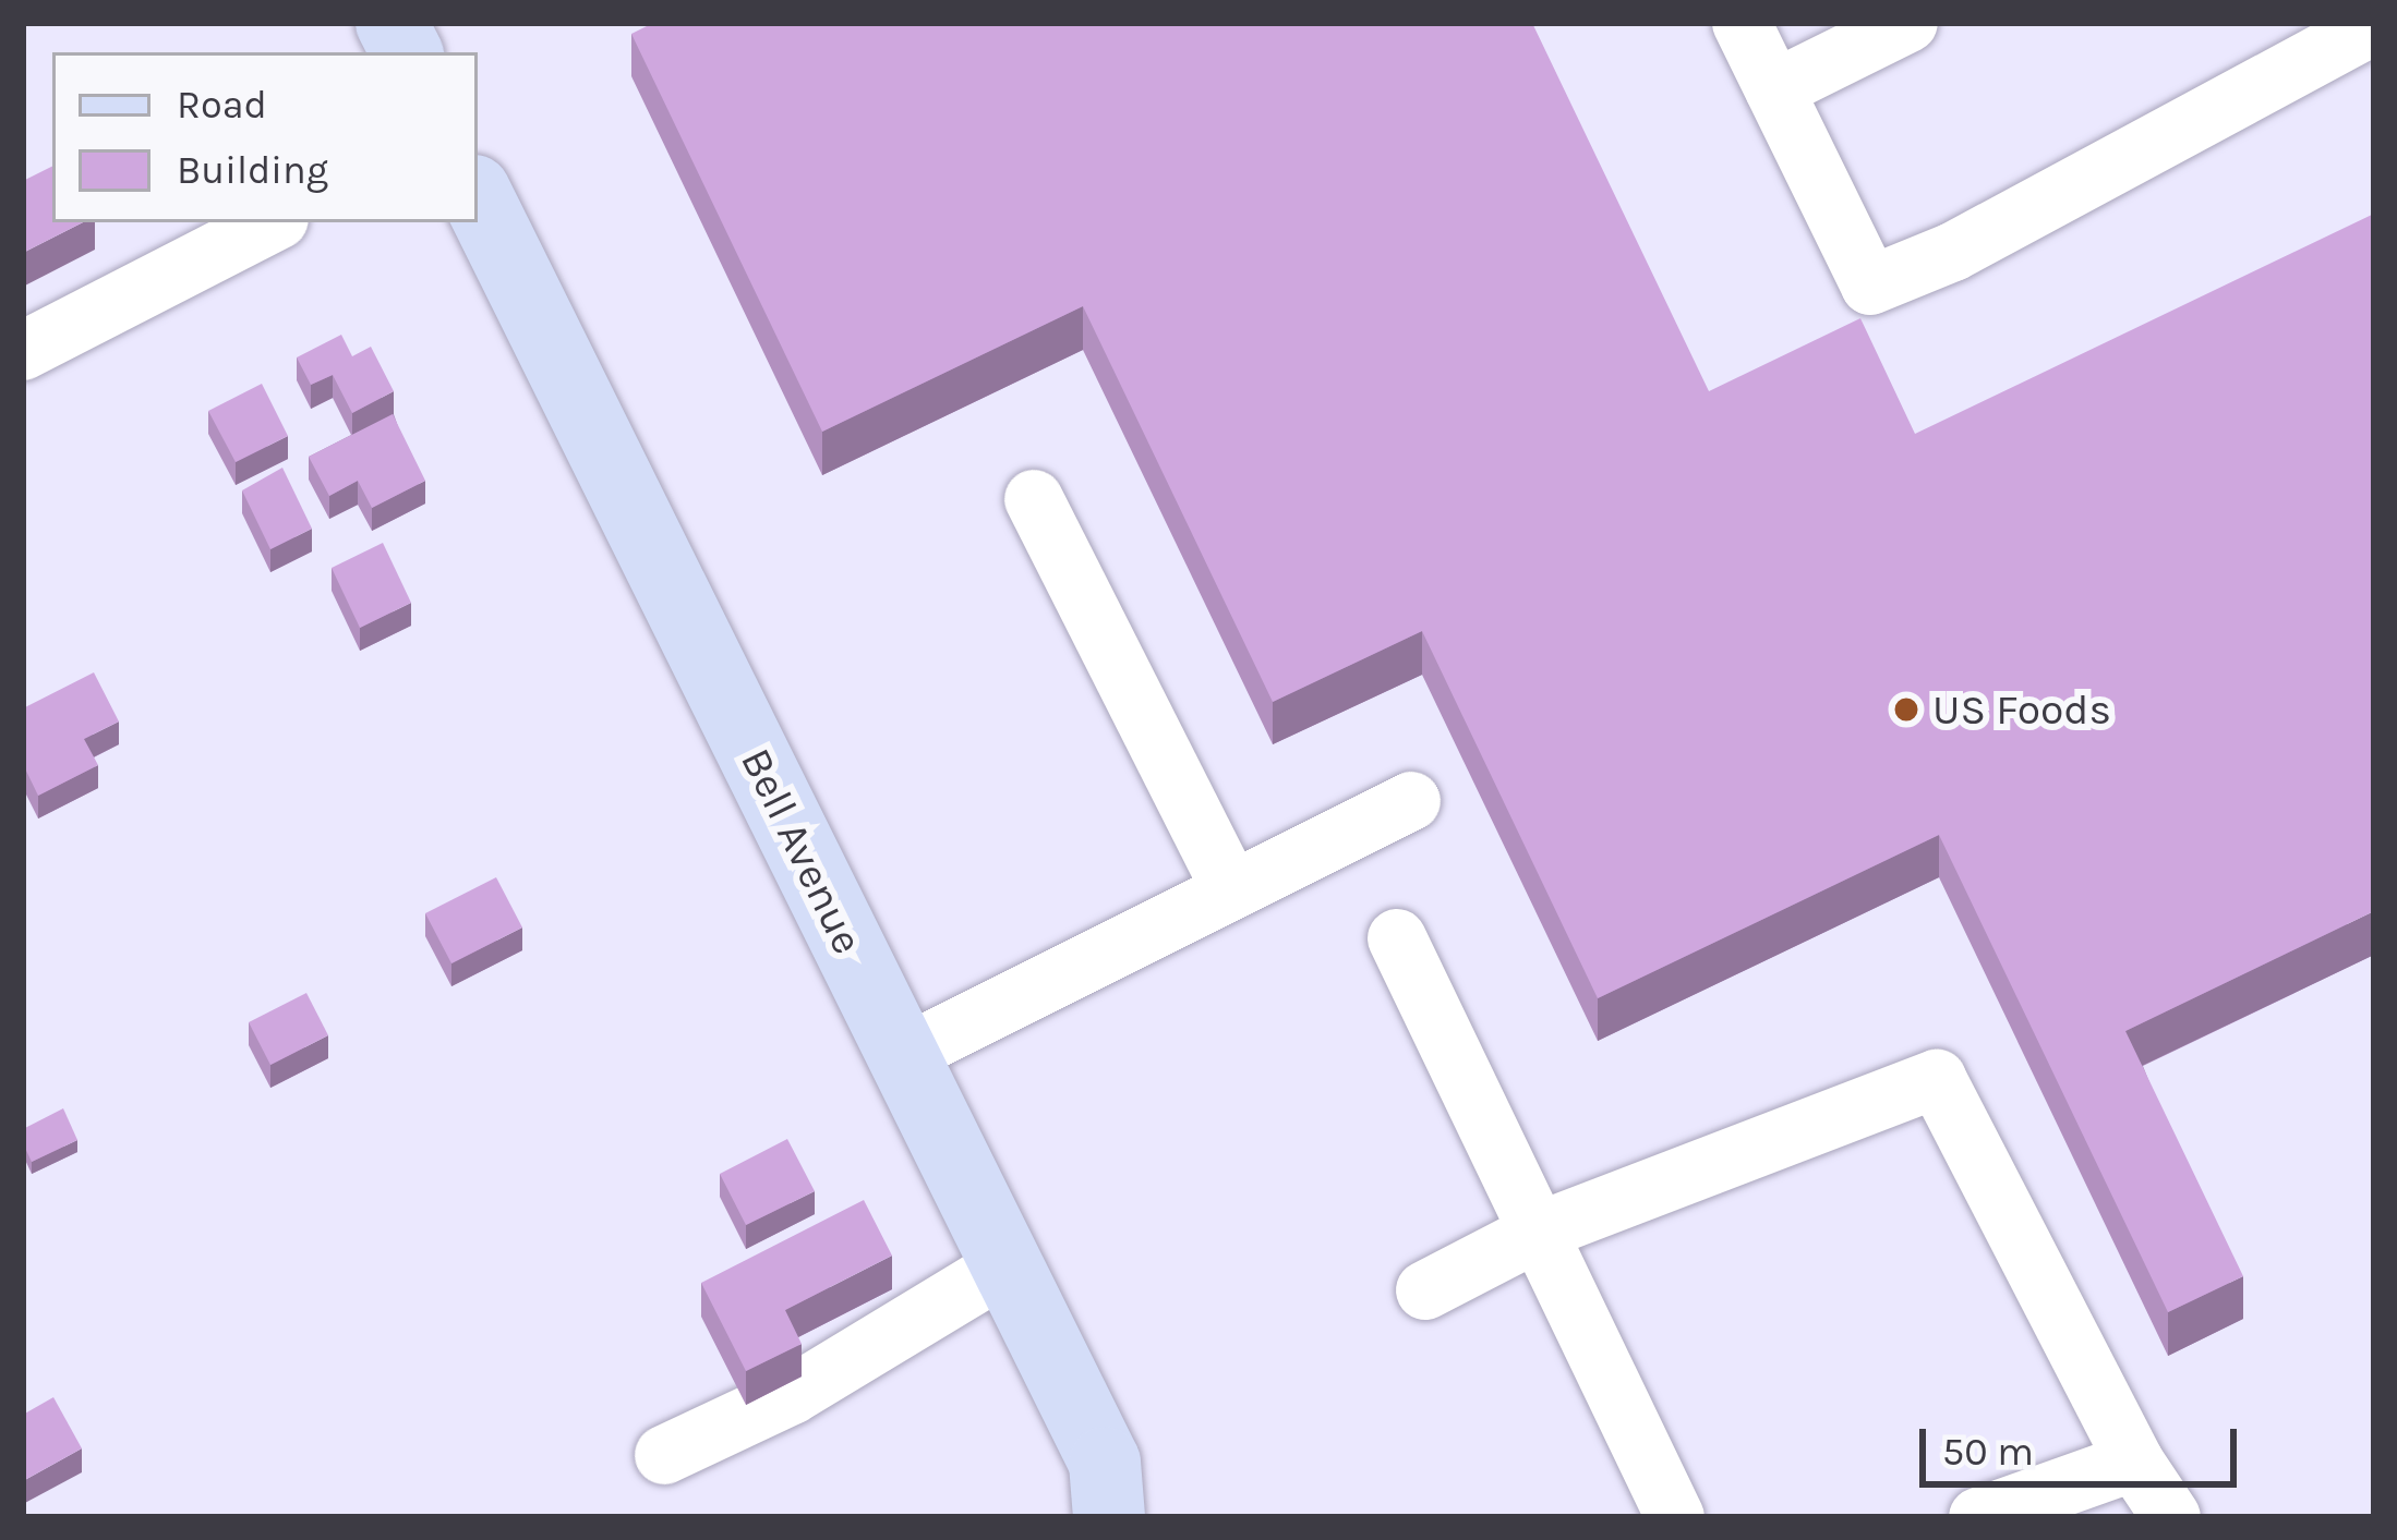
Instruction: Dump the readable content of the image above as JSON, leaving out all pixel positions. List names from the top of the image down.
{
  "streets": {
    "main road": ["Bell Avenue"]
  },
  "places": ["US Foods"],
  "legend": ["Road", "Building"],
  "scale_bar": "50 m"
}
